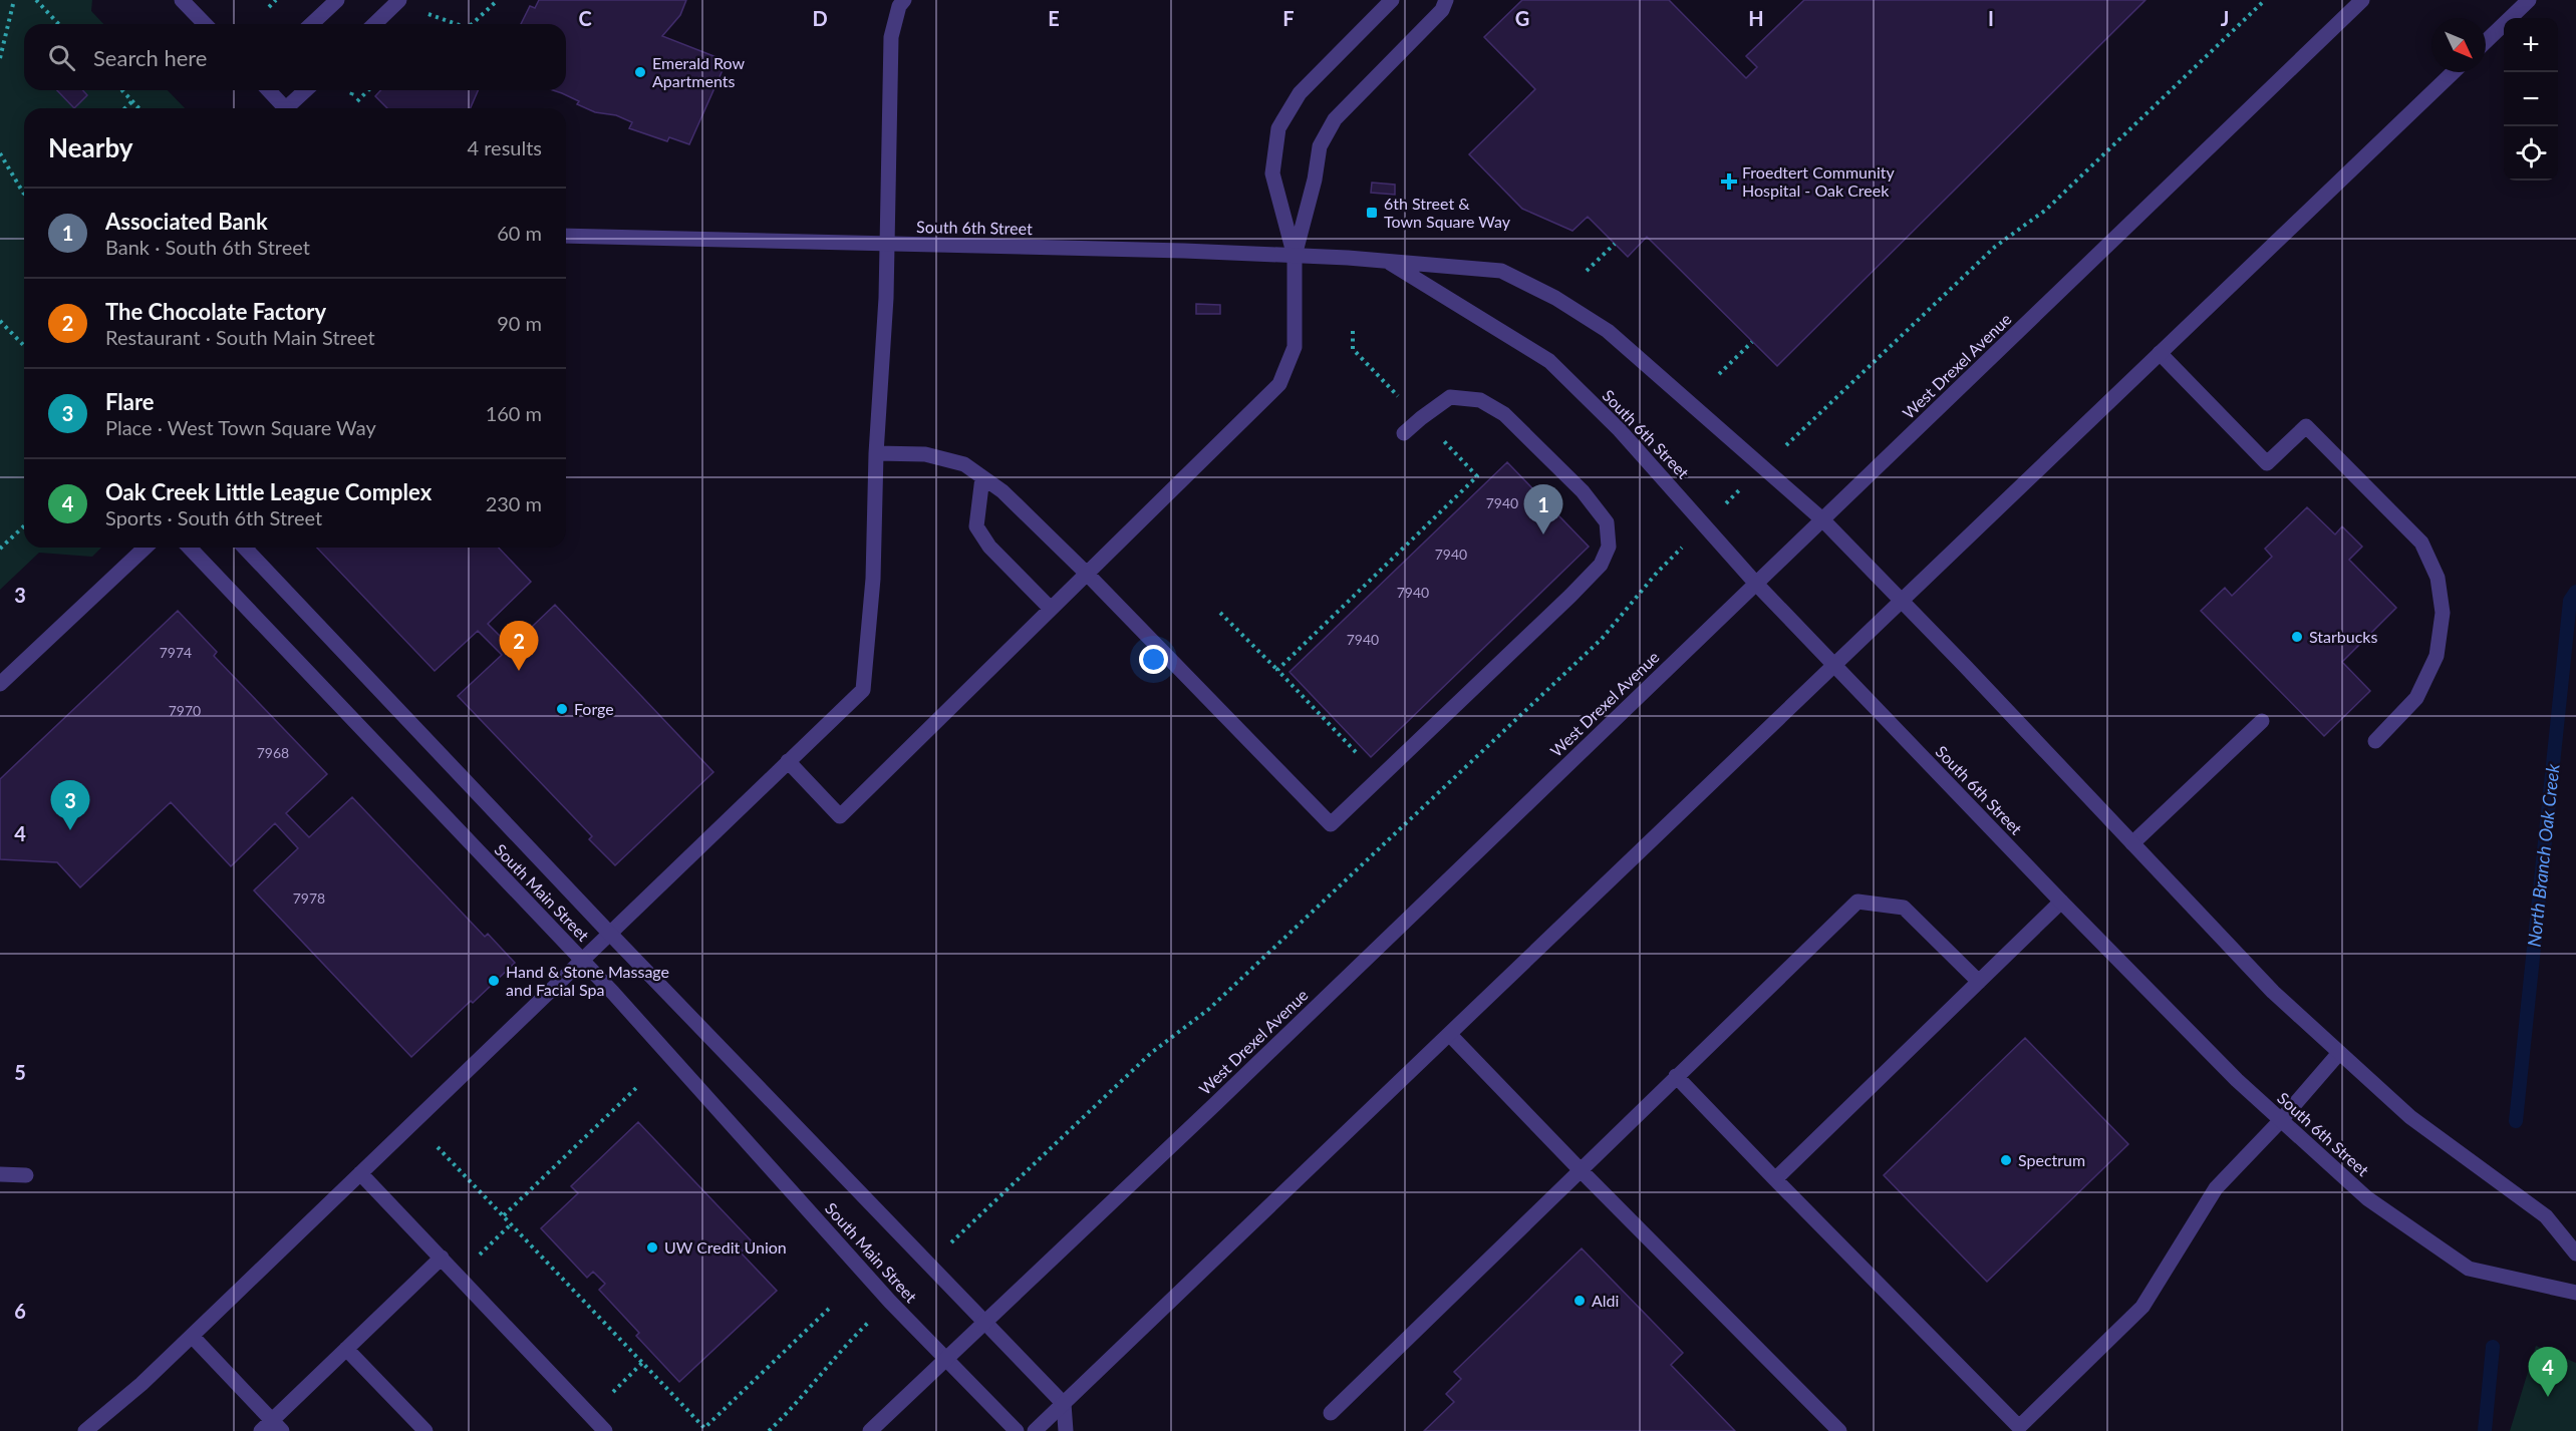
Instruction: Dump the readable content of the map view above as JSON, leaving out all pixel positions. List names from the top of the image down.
{
  "streets": {
    "street": ["South 6th Street", "West Drexel Avenue", "South Main Street"]
  },
  "crossings": [
    ["South 6th Street", "West Drexel Avenue"],
    ["West Drexel Avenue", "South Main Street"]
  ],
  "water": ["North Branch Oak Creek"],
  "places": {
    "other": [
      "Emerald Row Apartments",
      "Starbucks",
      "Forge",
      "Hand & Stone Massage and Facial Spa",
      "Spectrum",
      "UW Credit Union",
      "Aldi"
    ],
    "health": ["Froedtert Community Hospital - Oak Creek"],
    "transit": ["6th Street & Town Square Way"]
  },
  "house_numbers": [
    "7940",
    "7940",
    "7940",
    "7940",
    "7974",
    "7970",
    "7968",
    "7978"
  ],
  "north": "bottom right",
  "page": {
    "map_buttons": ["+", "−"],
    "search": "Search here",
    "heading": ["Nearby", "4 results"],
    "list": [
      {
        "mark": "1",
        "name": "Associated Bank",
        "note": "Bank · South 6th Street",
        "value": "60 m"
      },
      {
        "mark": "2",
        "name": "The Chocolate Factory",
        "note": "Restaurant · South Main Street",
        "value": "90 m"
      },
      {
        "mark": "3",
        "name": "Flare",
        "note": "Place · West Town Square Way",
        "value": "160 m"
      },
      {
        "mark": "4",
        "name": "Oak Creek Little League Complex",
        "note": "Sports · South 6th Street",
        "value": "230 m"
      }
    ],
    "pins": [
      "1",
      "2",
      "3",
      "4"
    ]
  },
  "grid": {
    "columns": [
      "C",
      "D",
      "E",
      "F",
      "G",
      "H",
      "I",
      "J"
    ],
    "rows": [
      "3",
      "4",
      "5",
      "6"
    ]
  }
}
